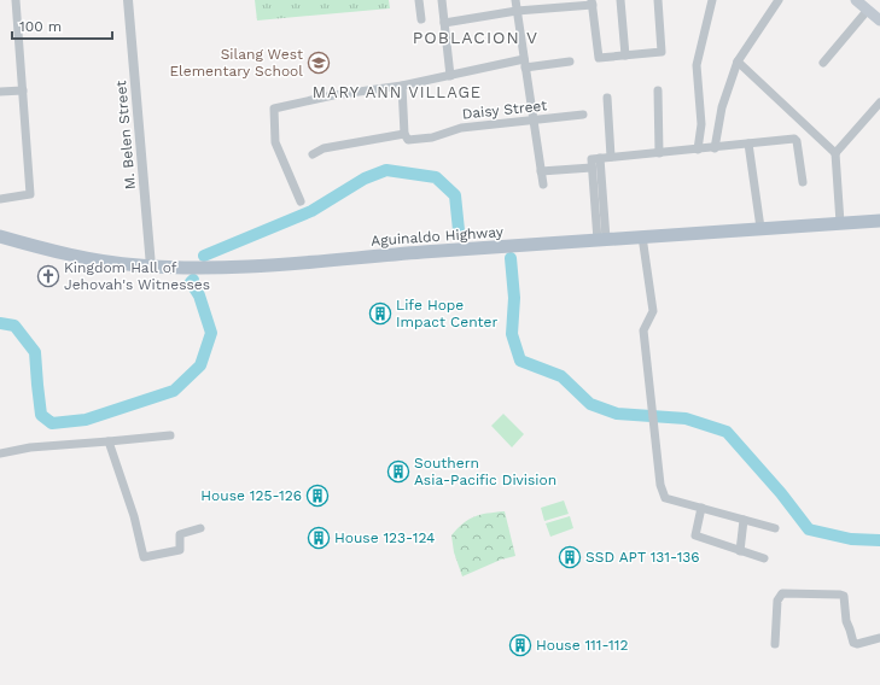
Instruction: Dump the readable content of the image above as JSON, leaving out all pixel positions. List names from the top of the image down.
{
  "streets": {
    "main road": ["Aguinaldo Highway"],
    "street": ["Daisy Street", "M. Belen Street"]
  },
  "crossings": [
    ["M. Belen Street", "Aguinaldo Highway"]
  ],
  "districts": ["POBLACION V", "MARY ANN VILLAGE"],
  "places": {
    "school or university": ["Silang West Elementary School"],
    "church": ["Kingdom Hall of Jehovah's Witnesses"],
    "building": [
      "Life Hope Impact Center",
      "Southern Asia-Pacific Division",
      "House 125-126",
      "House 123-124",
      "SSD APT 131-136",
      "House 111-112"
    ]
  },
  "scale_bar": "100 m"
}
